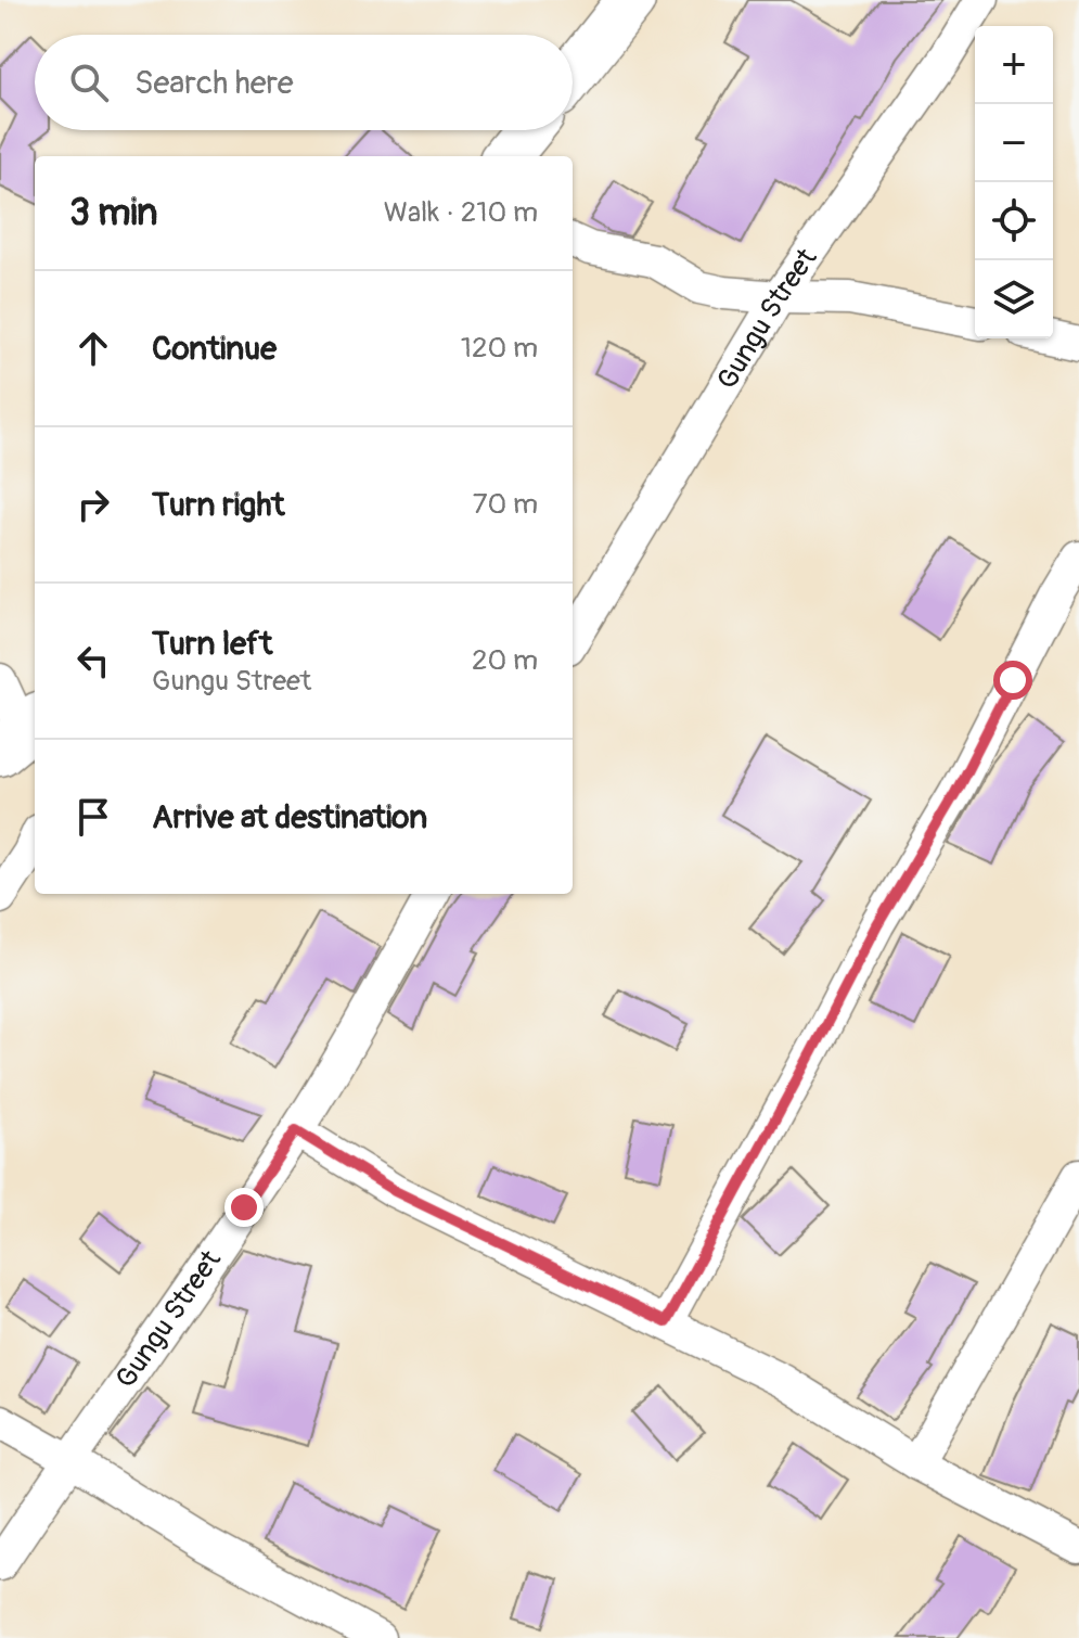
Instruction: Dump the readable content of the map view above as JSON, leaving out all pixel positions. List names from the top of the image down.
{
  "streets": {
    "street": ["Gungu Street"]
  },
  "page": {
    "map_buttons": ["+", "−"],
    "search": "Search here",
    "heading": ["3 min", "Walk · 210 m"],
    "list": [
      ["Continue", "120 m"],
      ["Turn right", "70 m"],
      ["Turn left", "Gungu Street", "20 m"],
      "Arrive at destination"
    ]
  }
}
